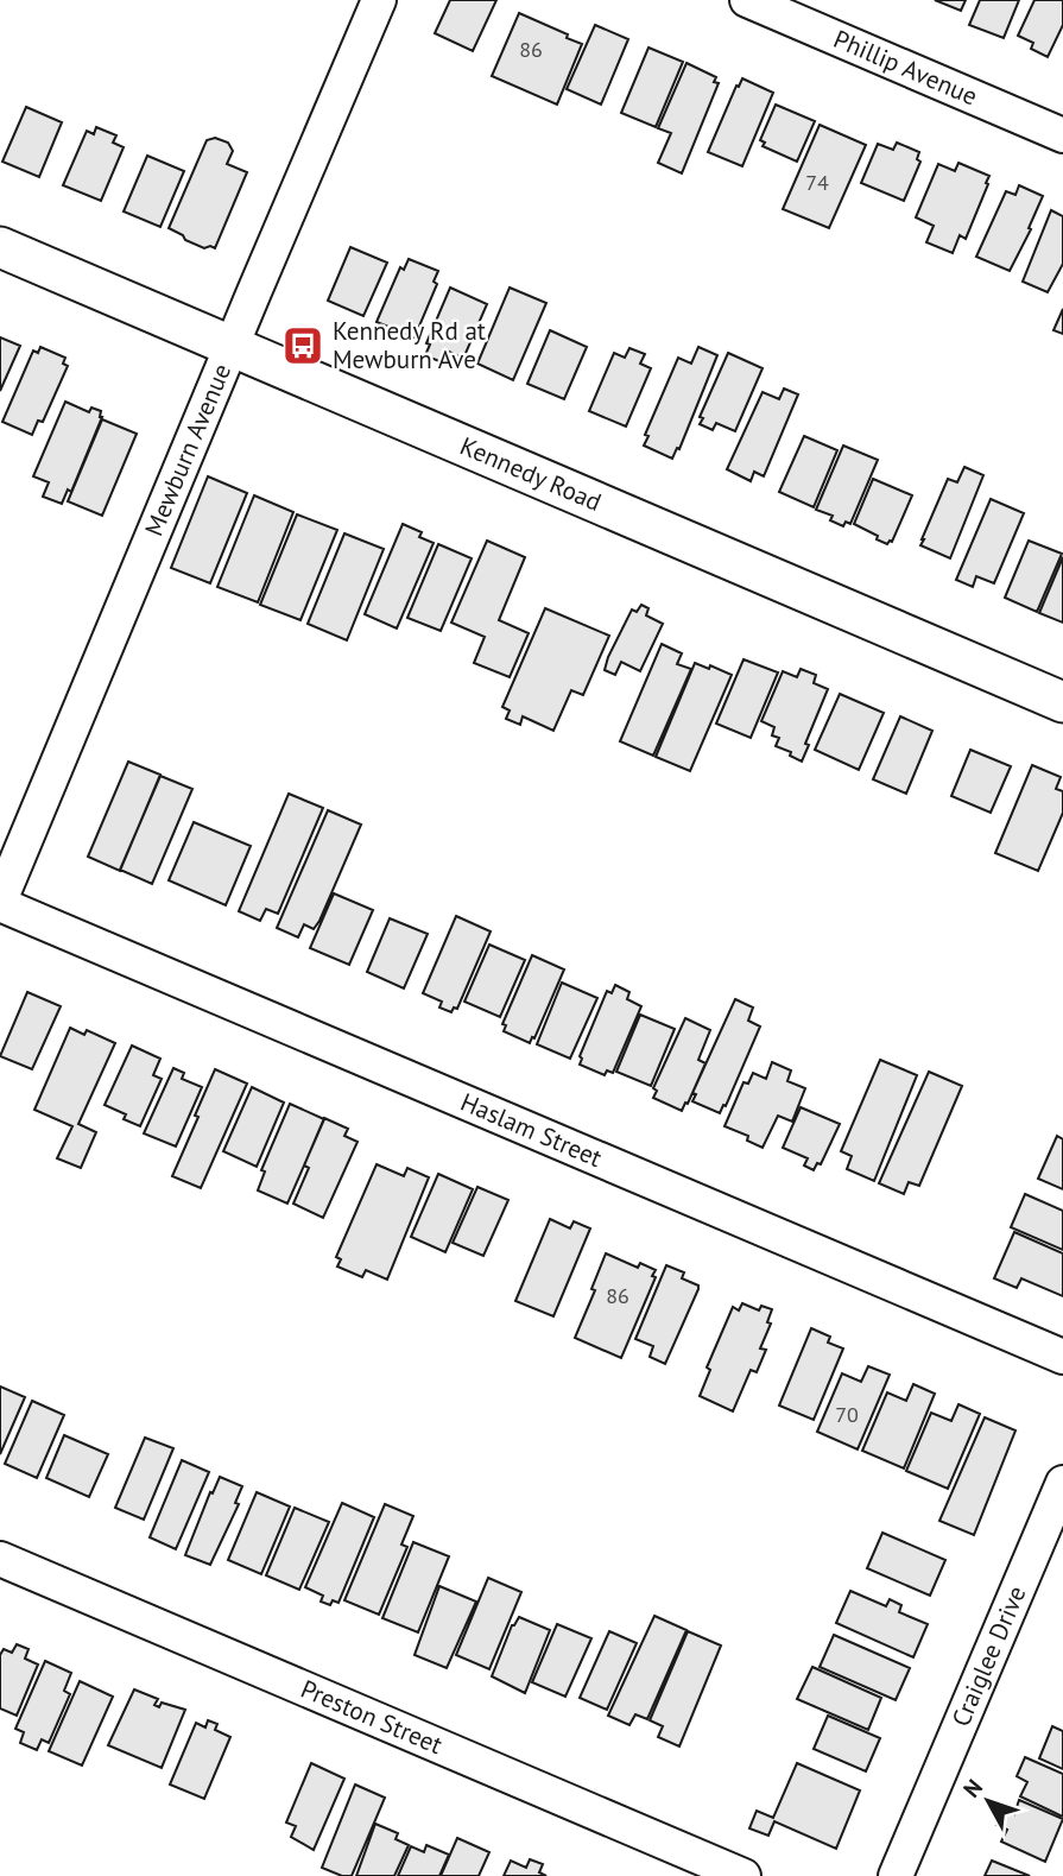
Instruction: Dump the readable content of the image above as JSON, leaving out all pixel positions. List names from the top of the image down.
{
  "streets": {
    "street": [
      "Phillip Avenue",
      "Mewburn Avenue",
      "Kennedy Road",
      "Haslam Street",
      "Craiglee Drive",
      "Preston Street"
    ]
  },
  "crossings": [
    ["Mewburn Avenue", "Kennedy Road"],
    ["Mewburn Avenue", "Haslam Street"]
  ],
  "places": {
    "bus stop": ["Kennedy Rd at Mewburn Ave"]
  },
  "house_numbers": [
    "86",
    "74",
    "86",
    "70"
  ],
  "north": "top left"
}
